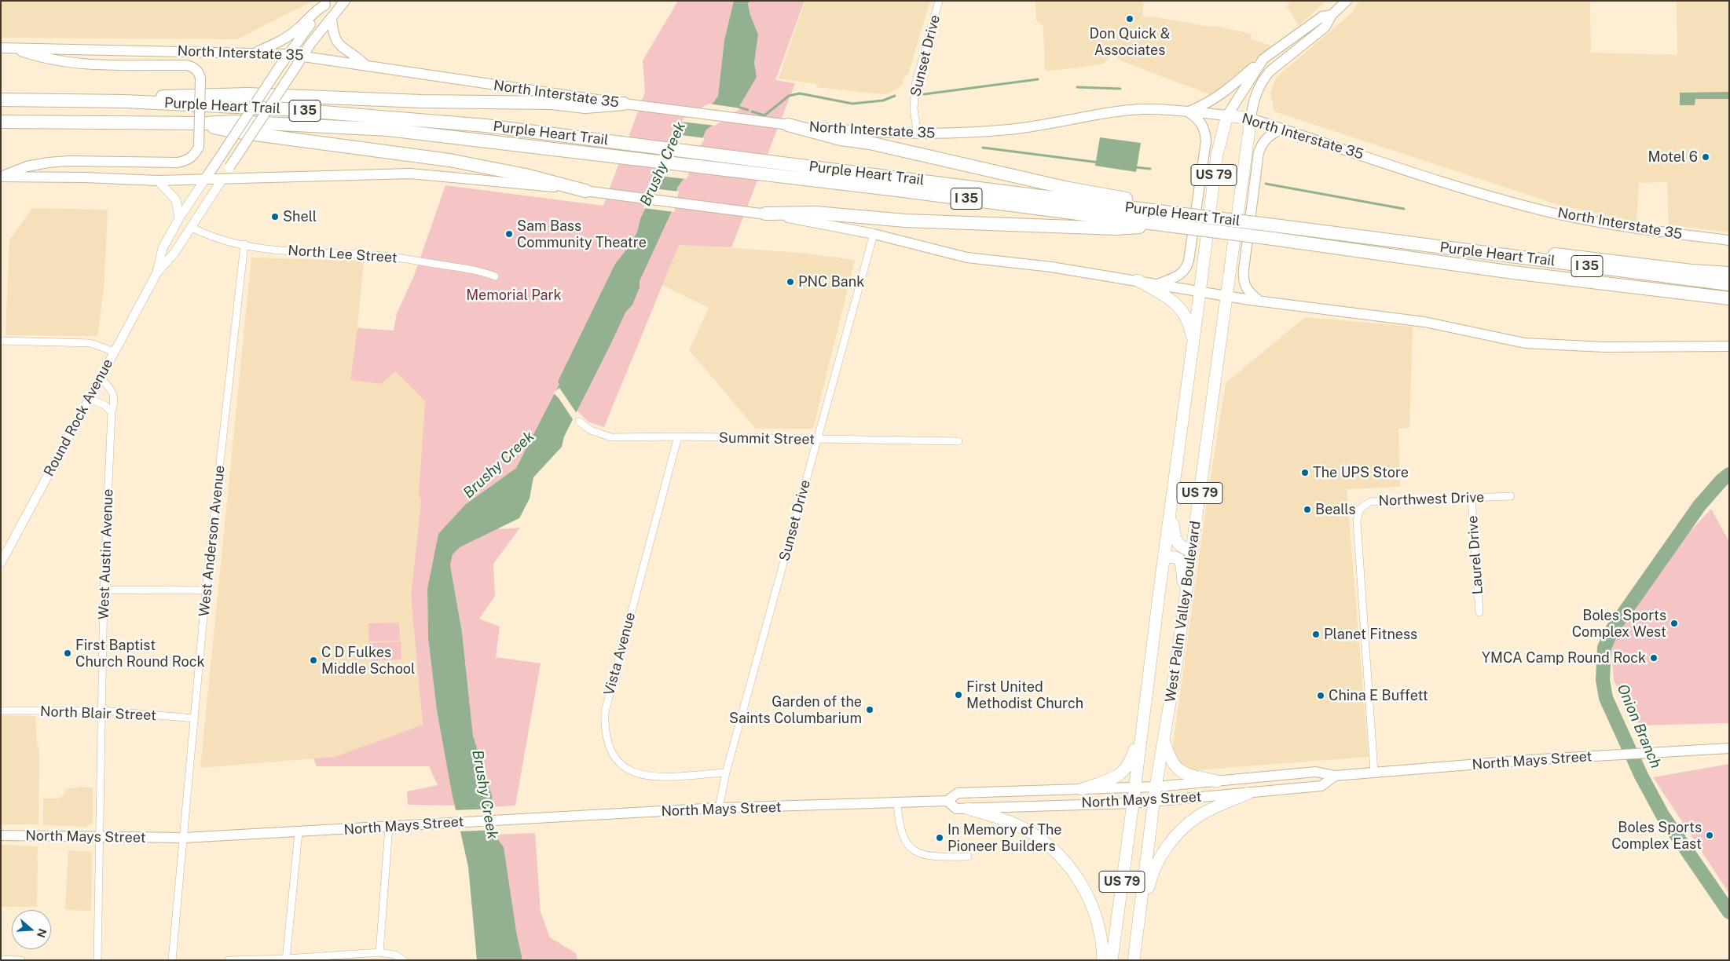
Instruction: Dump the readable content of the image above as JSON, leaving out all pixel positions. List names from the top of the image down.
{
  "streets": {
    "highway": [
      "North Interstate 35",
      "Purple Heart Trail",
      "I 35",
      "US 79",
      "West Palm Valley Boulevard"
    ],
    "main road": ["Round Rock Avenue", "North Mays Street"],
    "street": [
      "Sunset Drive",
      "North Lee Street",
      "Summit Street",
      "Northwest Drive",
      "West Anderson Avenue",
      "West Austin Avenue",
      "Laurel Drive",
      "Vista Avenue",
      "North Blair Street"
    ]
  },
  "crossings": [
    ["North Interstate 35", "Sunset Drive"],
    ["North Interstate 35", "US 79"],
    ["North Interstate 35", "Round Rock Avenue"],
    ["North Interstate 35", "West Palm Valley Boulevard"],
    ["Sunset Drive", "Summit Street"],
    ["Sunset Drive", "Vista Avenue"],
    ["Sunset Drive", "North Mays Street"],
    ["US 79", "West Palm Valley Boulevard"],
    ["North Lee Street", "Round Rock Avenue"],
    ["North Lee Street", "West Anderson Avenue"],
    ["Round Rock Avenue", "West Austin Avenue"],
    ["Summit Street", "Vista Avenue"],
    ["Northwest Drive", "Laurel Drive"],
    ["Northwest Drive", "North Mays Street"],
    ["West Anderson Avenue", "North Blair Street"],
    ["West Anderson Avenue", "North Mays Street"],
    ["West Austin Avenue", "North Blair Street"],
    ["West Austin Avenue", "North Mays Street"],
    ["West Palm Valley Boulevard", "North Mays Street"]
  ],
  "water": ["Brushy Creek", "Onion Branch"],
  "parks": ["Memorial Park"],
  "places": [
    "Don Quick & Associates",
    "Motel 6",
    "Shell",
    "Sam Bass Community Theatre",
    "PNC Bank",
    "The UPS Store",
    "Bealls",
    "Boles Sports Complex West",
    "Planet Fitness",
    "First Baptist Church Round Rock",
    "YMCA Camp Round Rock",
    "C D Fulkes Middle School",
    "First United Methodist Church",
    "China E Buffett",
    "Garden of the Saints Columbarium",
    "Boles Sports Complex East",
    "In Memory of The Pioneer Builders"
  ],
  "north": "right"
}
